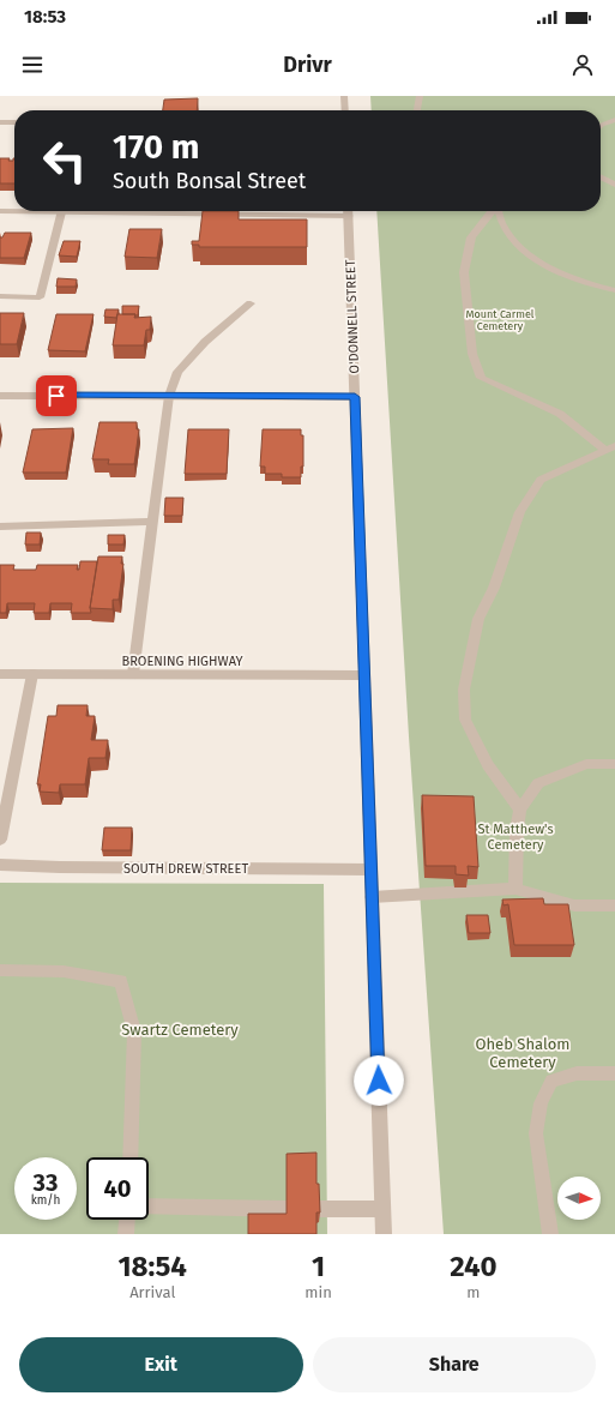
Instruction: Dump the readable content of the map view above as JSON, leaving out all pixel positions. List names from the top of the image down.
{
  "streets": {
    "street": ["O'DONNELL STREET", "BROENING HIGHWAY", "SOUTH DREW STREET"]
  },
  "crossings": [
    ["O'DONNELL STREET", "BROENING HIGHWAY"],
    ["O'DONNELL STREET", "SOUTH DREW STREET"]
  ],
  "parks": [
    "Mount Carmel Cemetery",
    "St Matthew's Cemetery",
    "Swartz Cemetery",
    "Oheb Shalom Cemetery"
  ],
  "north": "right",
  "page": {
    "status": "18:53",
    "header": "Drivr",
    "turn": ["170 m", "South Bonsal Street"],
    "speed": "33 km/h",
    "limit": "40",
    "eta": [
      "18:54",
      "Arrival",
      "1",
      "min",
      "240",
      "m"
    ],
    "buttons": ["Exit", "Share"]
  }
}
